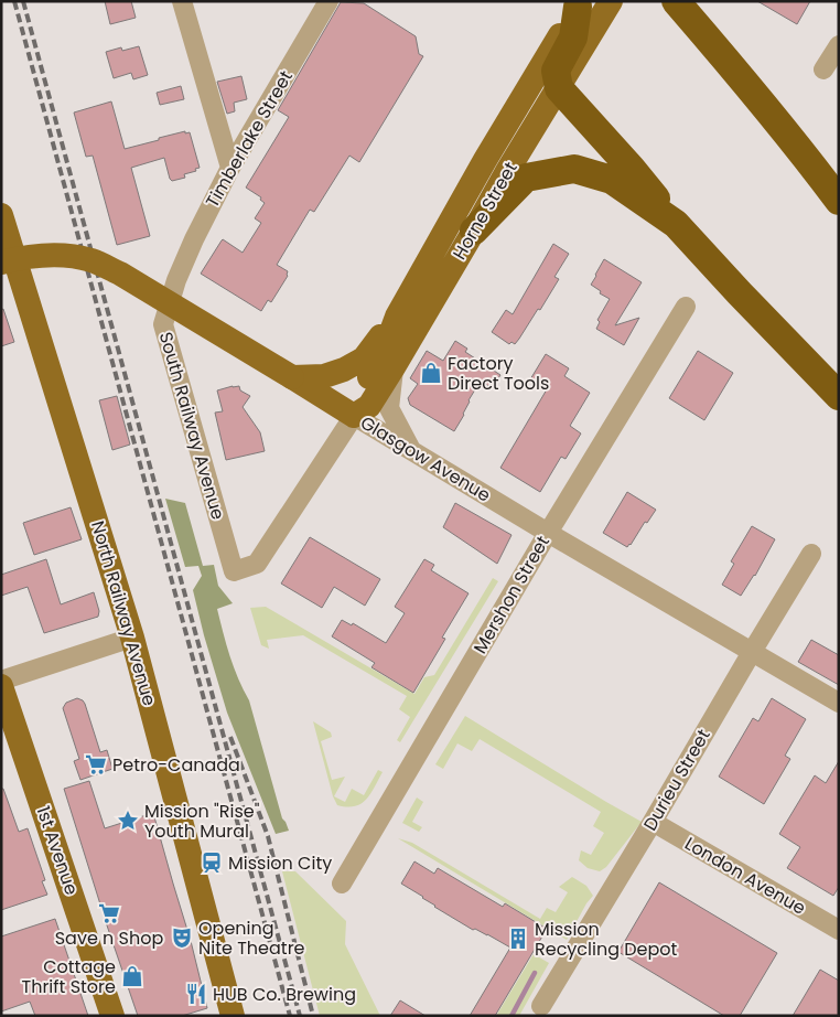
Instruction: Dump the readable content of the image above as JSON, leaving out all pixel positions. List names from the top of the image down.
{
  "streets": {
    "main road": [
      "Horne Street",
      "Glasgow Avenue",
      "North Railway Avenue",
      "1st Avenue"
    ],
    "street": [
      "Timberlake Street",
      "South Railway Avenue",
      "Mershon Street",
      "Durieu Street",
      "London Avenue"
    ]
  },
  "crossings": [
    ["Timberlake Street", "South Railway Avenue"],
    ["Horne Street", "South Railway Avenue"],
    ["Horne Street", "Glasgow Avenue"],
    ["Glasgow Avenue", "Mershon Street"],
    ["Glasgow Avenue", "Durieu Street"],
    ["Durieu Street", "London Avenue"]
  ],
  "places": {
    "shop": ["Factory Direct Tools", "Cottage Thrift Store"],
    "supermarket": ["Petro-Canada", "Save n Shop"],
    "place": ["Mission \"Rise\" Youth Mural"],
    "station": ["Mission City"],
    "theatre": ["Opening Nite Theatre"],
    "building": ["Mission Recycling Depot"],
    "restaurant": ["HUB Co. Brewing"]
  }
}
